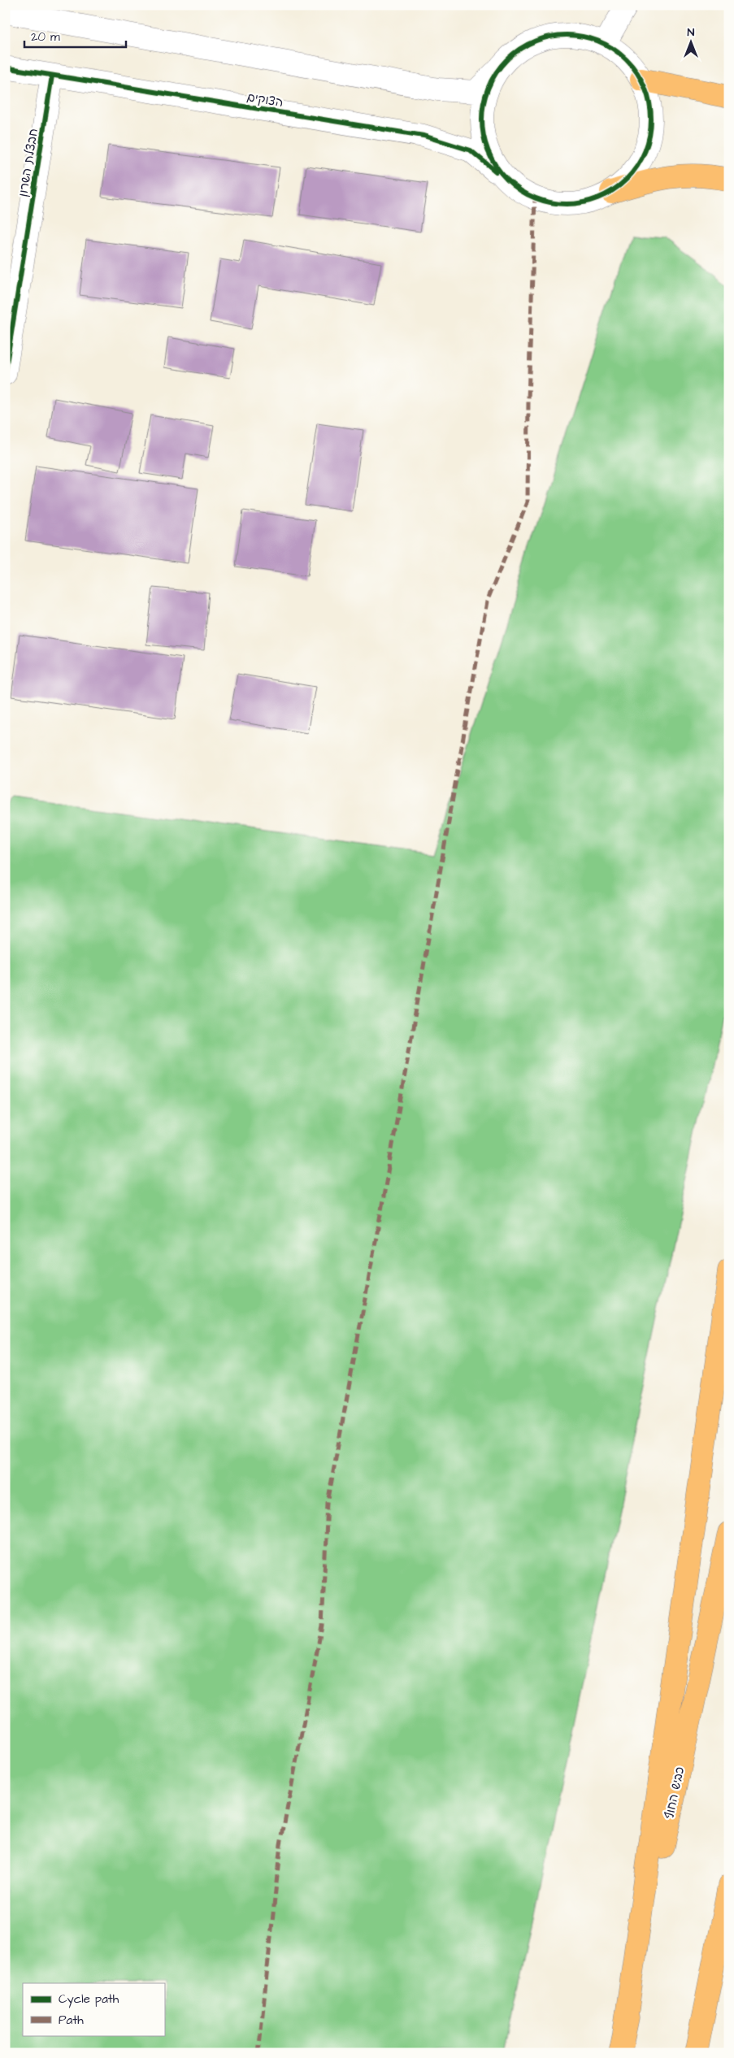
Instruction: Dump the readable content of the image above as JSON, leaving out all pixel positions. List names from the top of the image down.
{
  "streets": {
    "highway": ["כביש החוף"],
    "street": ["הצוקים", "חבצלת השרון"]
  },
  "crossings": [
    ["הצוקים", "חבצלת השרון"]
  ],
  "legend": ["Cycle path", "Path"],
  "scale_bar": "20 m",
  "north": "top"
}
